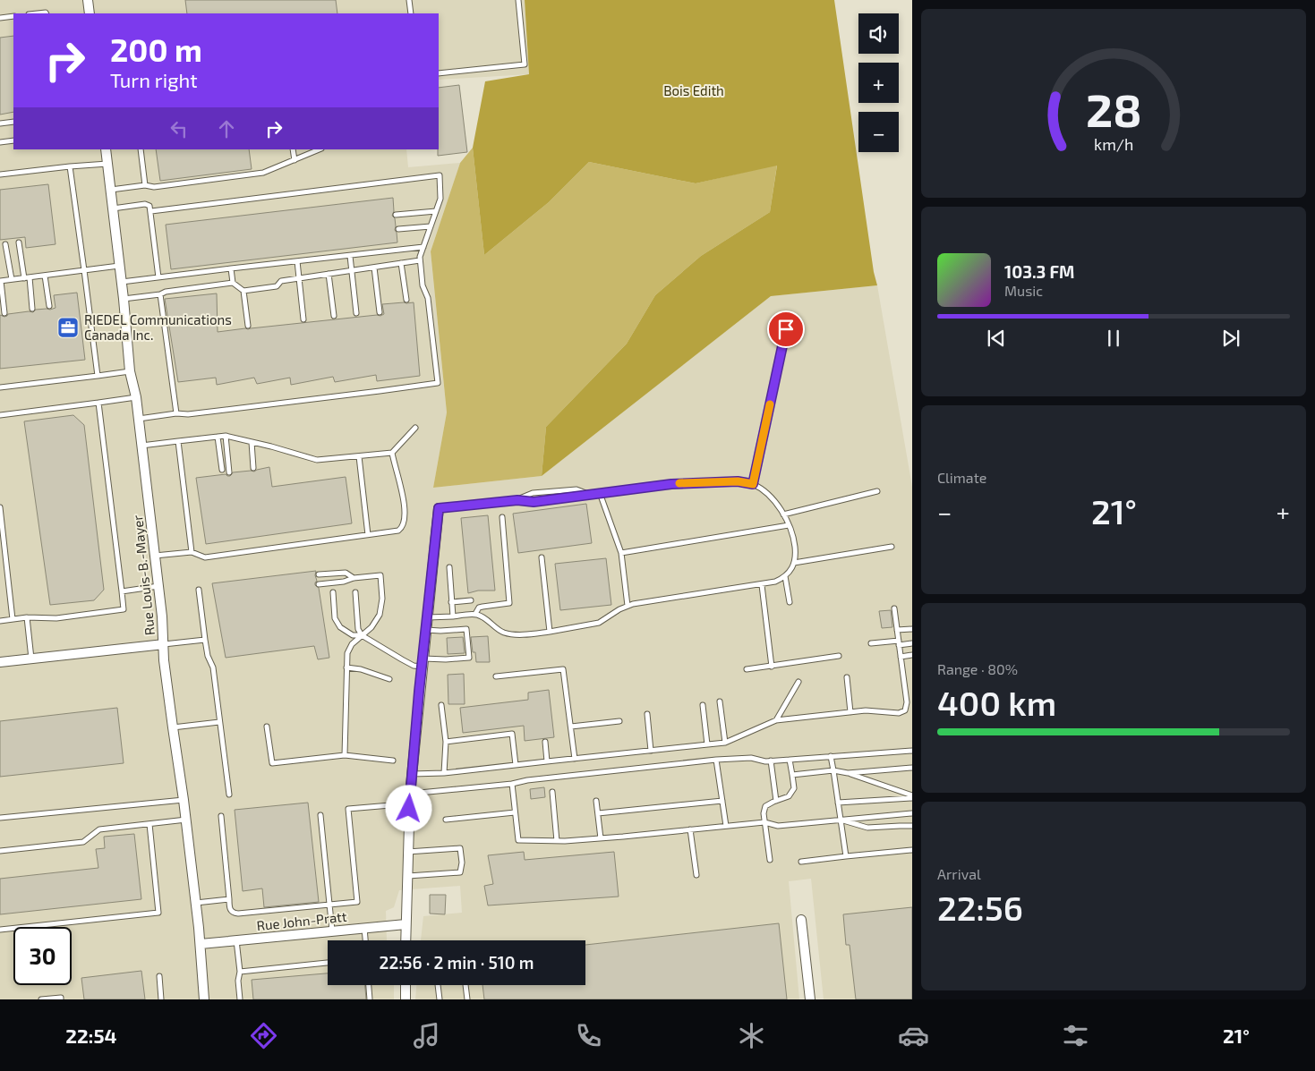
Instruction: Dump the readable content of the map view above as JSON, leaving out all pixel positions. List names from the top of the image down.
{
  "streets": {
    "street": ["Rue Louis-B.-Mayer", "Rue John-Pratt"]
  },
  "crossings": [
    ["Rue Louis-B.-Mayer", "Rue John-Pratt"]
  ],
  "parks": ["Bois Edith"],
  "places": {
    "office": ["RIEDEL Communications Canada Inc."]
  },
  "page": {
    "map_buttons": ["+", "−"],
    "turn": ["200 m", "Turn right"],
    "song": ["103.3 FM", "Music"],
    "tile": [
      "Climate",
      ["Range · 80%", "400 km"],
      ["Arrival", "22:56"]
    ],
    "heat": ["−", "21°", "+"],
    "limit": "30",
    "trip": "22:56 · 2 min · 510 m",
    "tabs": ["22:54", "21°"],
    "gauge": ["28", "km/h"]
  }
}
